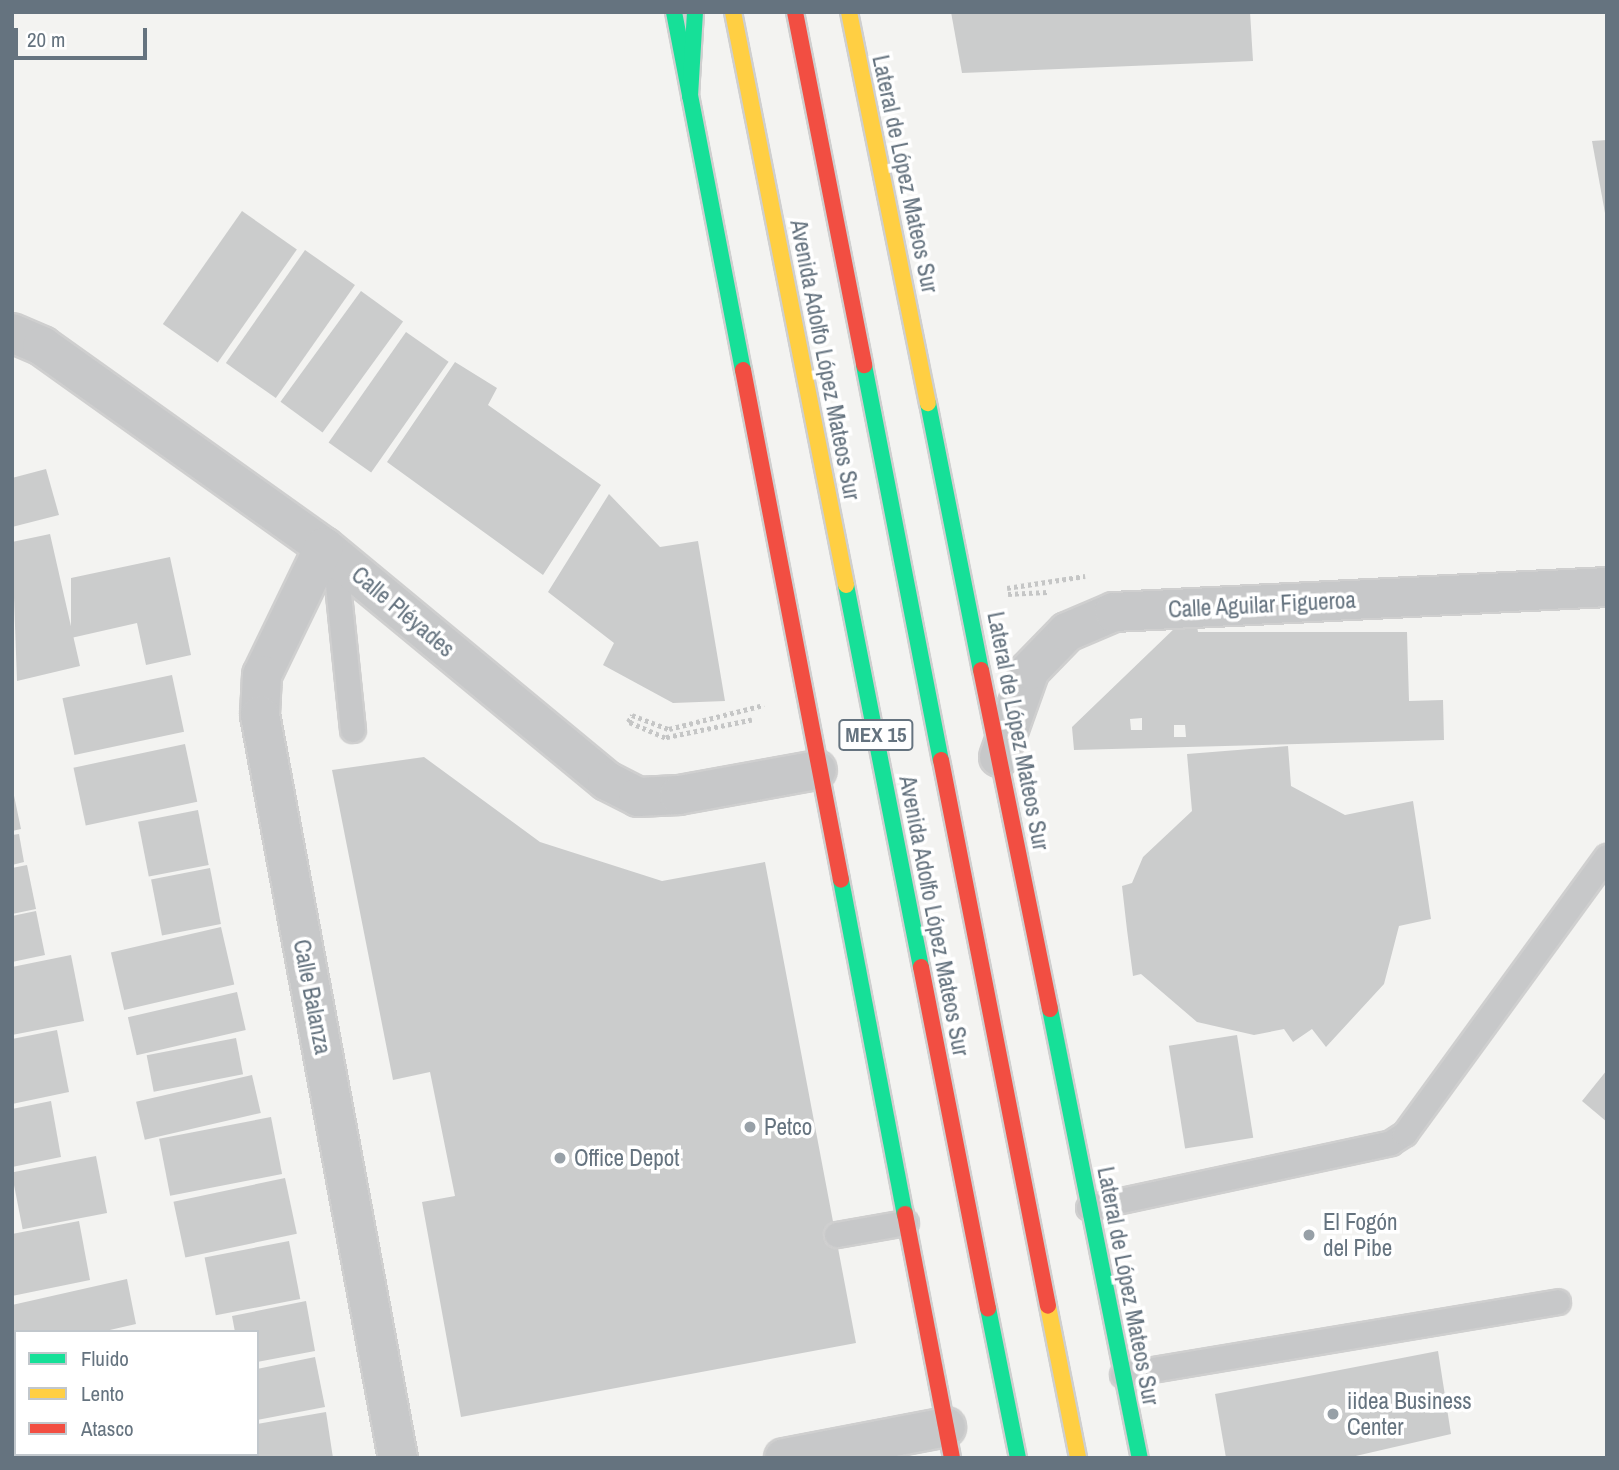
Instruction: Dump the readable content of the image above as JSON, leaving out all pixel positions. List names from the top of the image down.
{
  "streets": {
    "main road": ["Lateral de López Mateos Sur", "Avenida Adolfo López Mateos Sur", "MEX 15"],
    "street": ["Calle Aguilar Figueroa", "Calle Pléyades", "Calle Balanza"]
  },
  "crossings": [
    ["Lateral de López Mateos Sur", "Calle Aguilar Figueroa"],
    ["Calle Pléyades", "Calle Balanza"]
  ],
  "places": [
    "Petco",
    "Office Depot",
    "El Fogón del Pibe",
    "iidea Business Center"
  ],
  "legend": ["Fluido", "Lento", "Atasco"],
  "scale_bar": "20 m"
}
